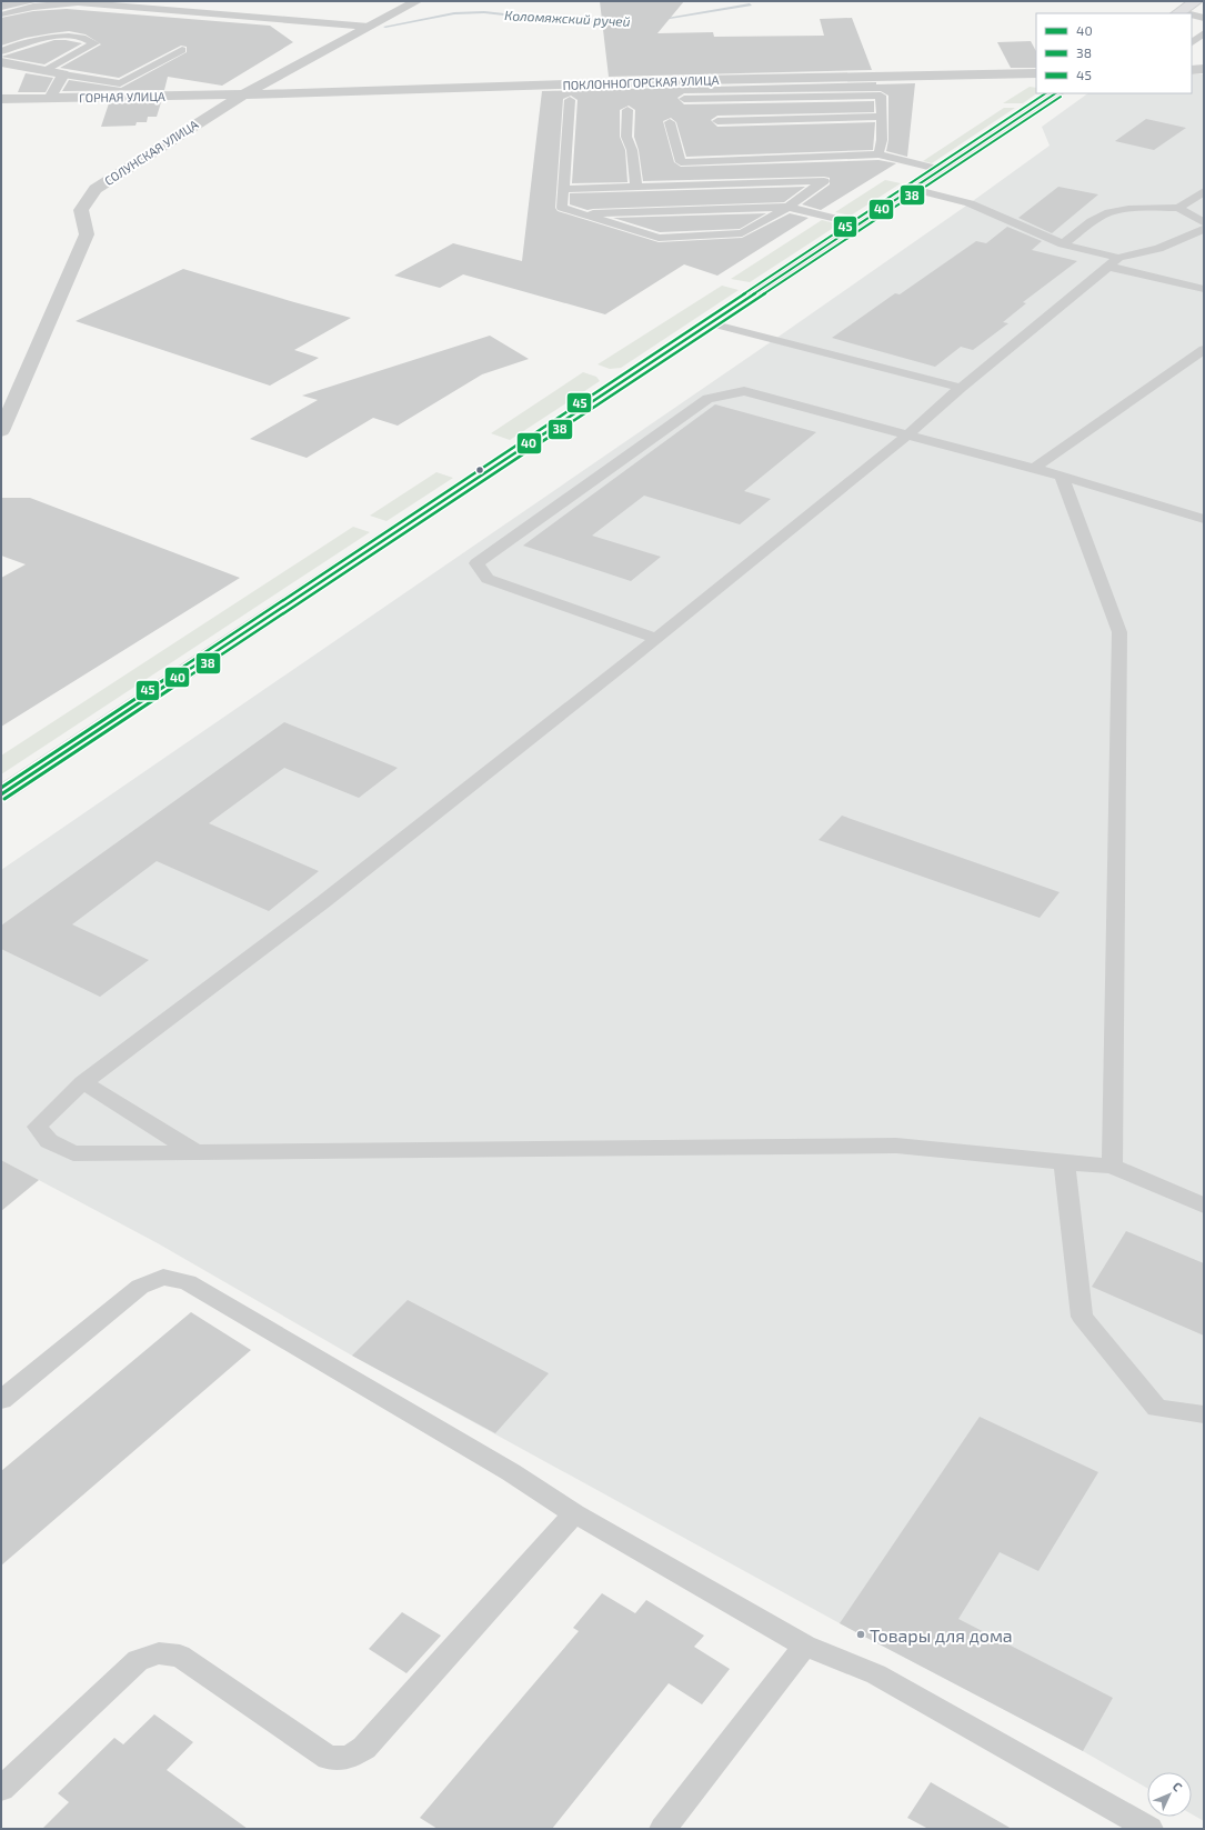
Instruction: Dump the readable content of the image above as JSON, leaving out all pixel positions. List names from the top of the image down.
{
  "streets": {
    "street": ["ПОКЛОННОГОРСКАЯ УЛИЦА", "ГОРНАЯ УЛИЦА", "СОЛУНСКАЯ УЛИЦА"]
  },
  "crossings": [
    ["ПОКЛОННОГОРСКАЯ УЛИЦА", "ГОРНАЯ УЛИЦА"],
    ["ПОКЛОННОГОРСКАЯ УЛИЦА", "СОЛУНСКАЯ УЛИЦА"],
    ["ГОРНАЯ УЛИЦА", "СОЛУНСКАЯ УЛИЦА"]
  ],
  "water": ["Коломяжский ручей"],
  "places": ["Товары для дома"],
  "lines": ["transit line 40", "transit line 45", "transit line 38"],
  "legend": ["40", "38", "45"],
  "north": "top right"
}
